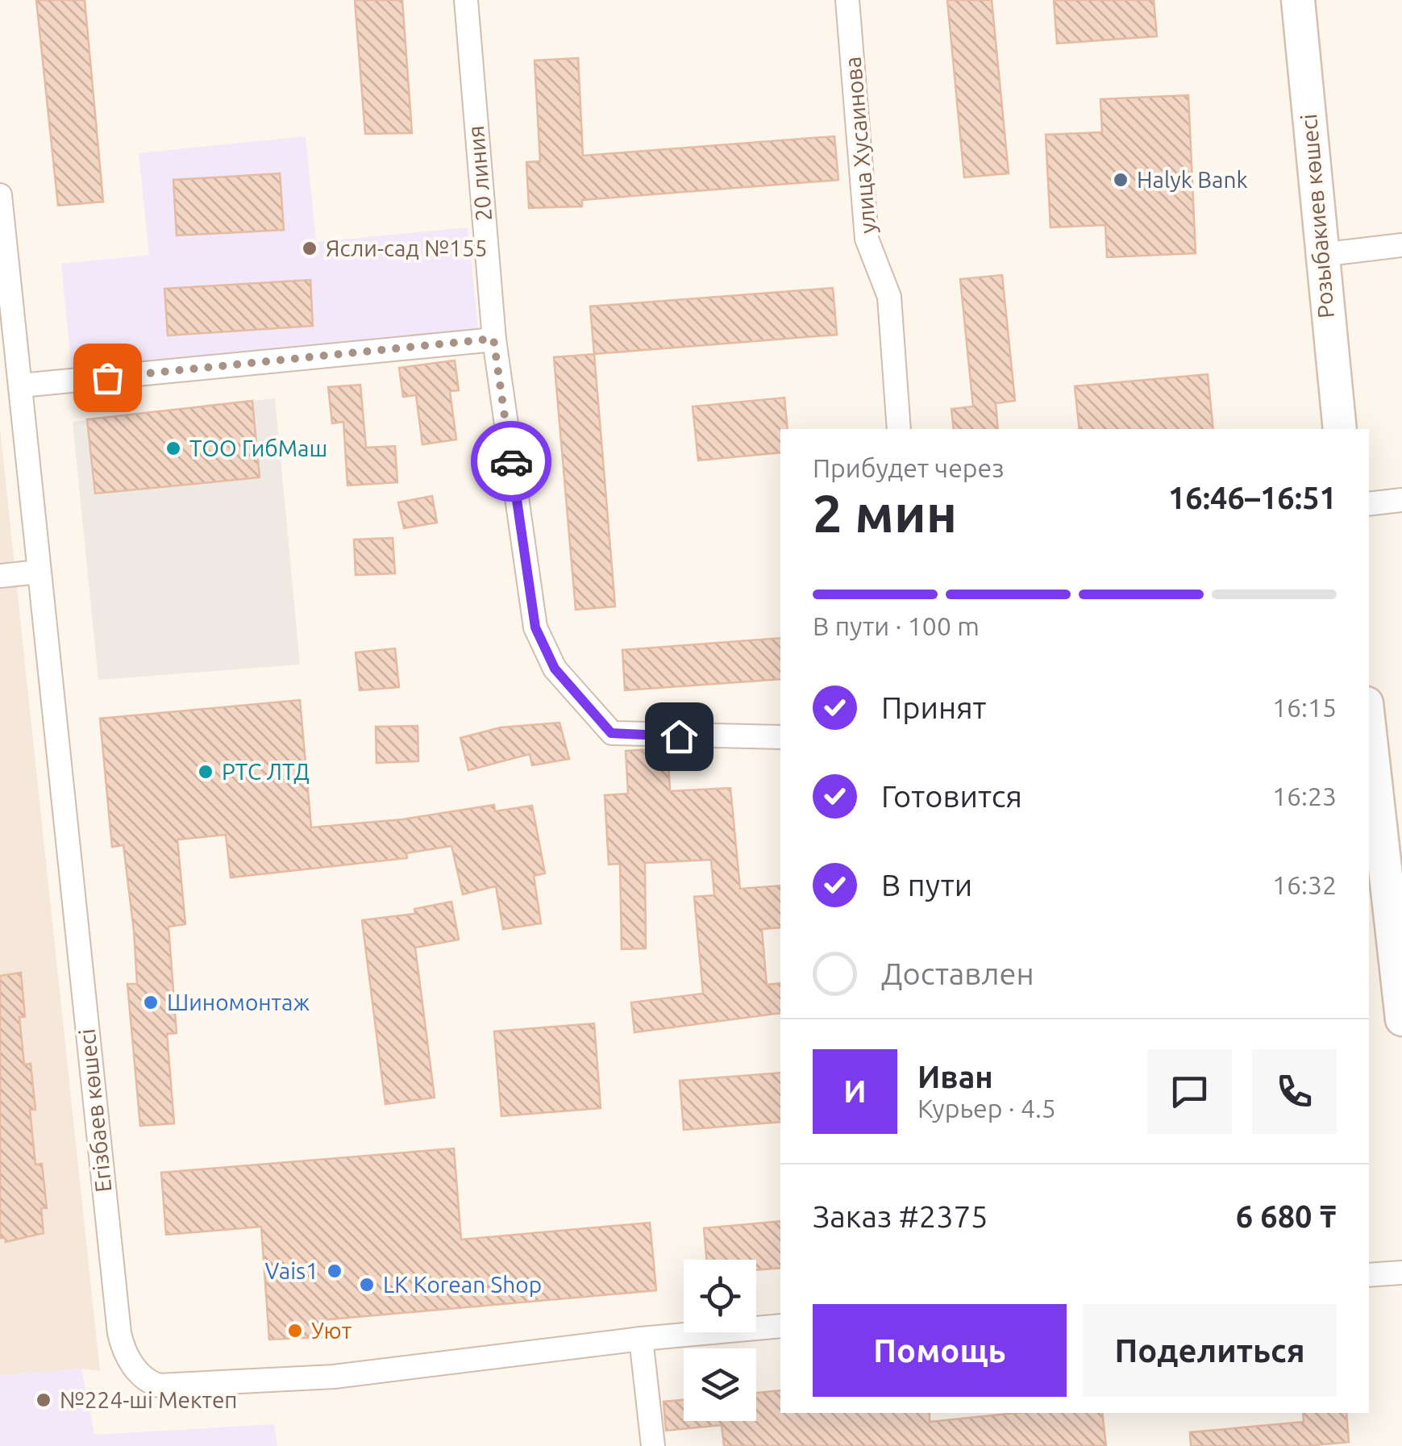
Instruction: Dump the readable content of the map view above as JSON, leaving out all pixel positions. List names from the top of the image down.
{
  "streets": {
    "main road": ["Розыбакиев көшесі"],
    "street": ["улица Хусаинова", "20 линия", "Егізбаев көшесі"]
  },
  "places": [
    "Halyk Bank",
    "Ясли-сад №155",
    "ТОО ГибМаш",
    "РТС ЛТД",
    "Шиномонтаж",
    "Vais1",
    "LK Korean Shop",
    "Уют",
    "№224-ші Мектеп"
  ],
  "page": {
    "heading": ["2 мин", "Прибудет через", "16:46–16:51"],
    "panel": [
      "Иван",
      "Курьер · 4.5",
      "Заказ #2375",
      "6 680 ₸"
    ],
    "bar": "В пути · 100 m",
    "list": [
      ["Принят", "16:15"],
      ["Готовится", "16:23"],
      ["В пути", "16:32"],
      "Доставлен"
    ],
    "round": "И",
    "buttons": ["Помощь", "Поделиться"]
  }
}
